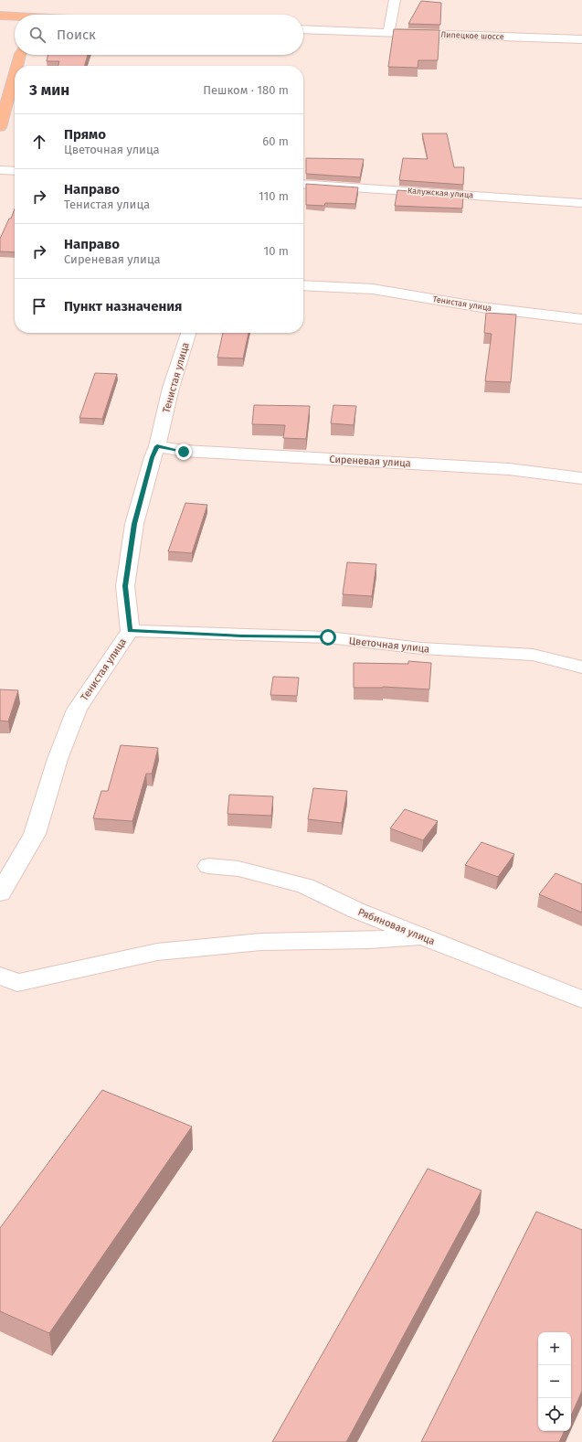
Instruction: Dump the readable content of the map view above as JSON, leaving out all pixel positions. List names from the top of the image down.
{
  "streets": {
    "street": [
      "Липецкое шоссе",
      "Калужская улица",
      "Тенистая улица",
      "Сиреневая улица",
      "Цветочная улица",
      "Рябиновая улица"
    ]
  },
  "crossings": [
    ["Тенистая улица", "Сиреневая улица"],
    ["Тенистая улица", "Цветочная улица"]
  ],
  "page": {
    "search": "Поиск",
    "heading": ["3 мин", "Пешком · 180 m"],
    "list": [
      ["Прямо", "Цветочная улица", "60 m"],
      ["Направо", "Тенистая улица", "110 m"],
      ["Направо", "Сиреневая улица", "10 m"],
      "Пункт назначения"
    ],
    "map_buttons": ["+", "−"]
  }
}
